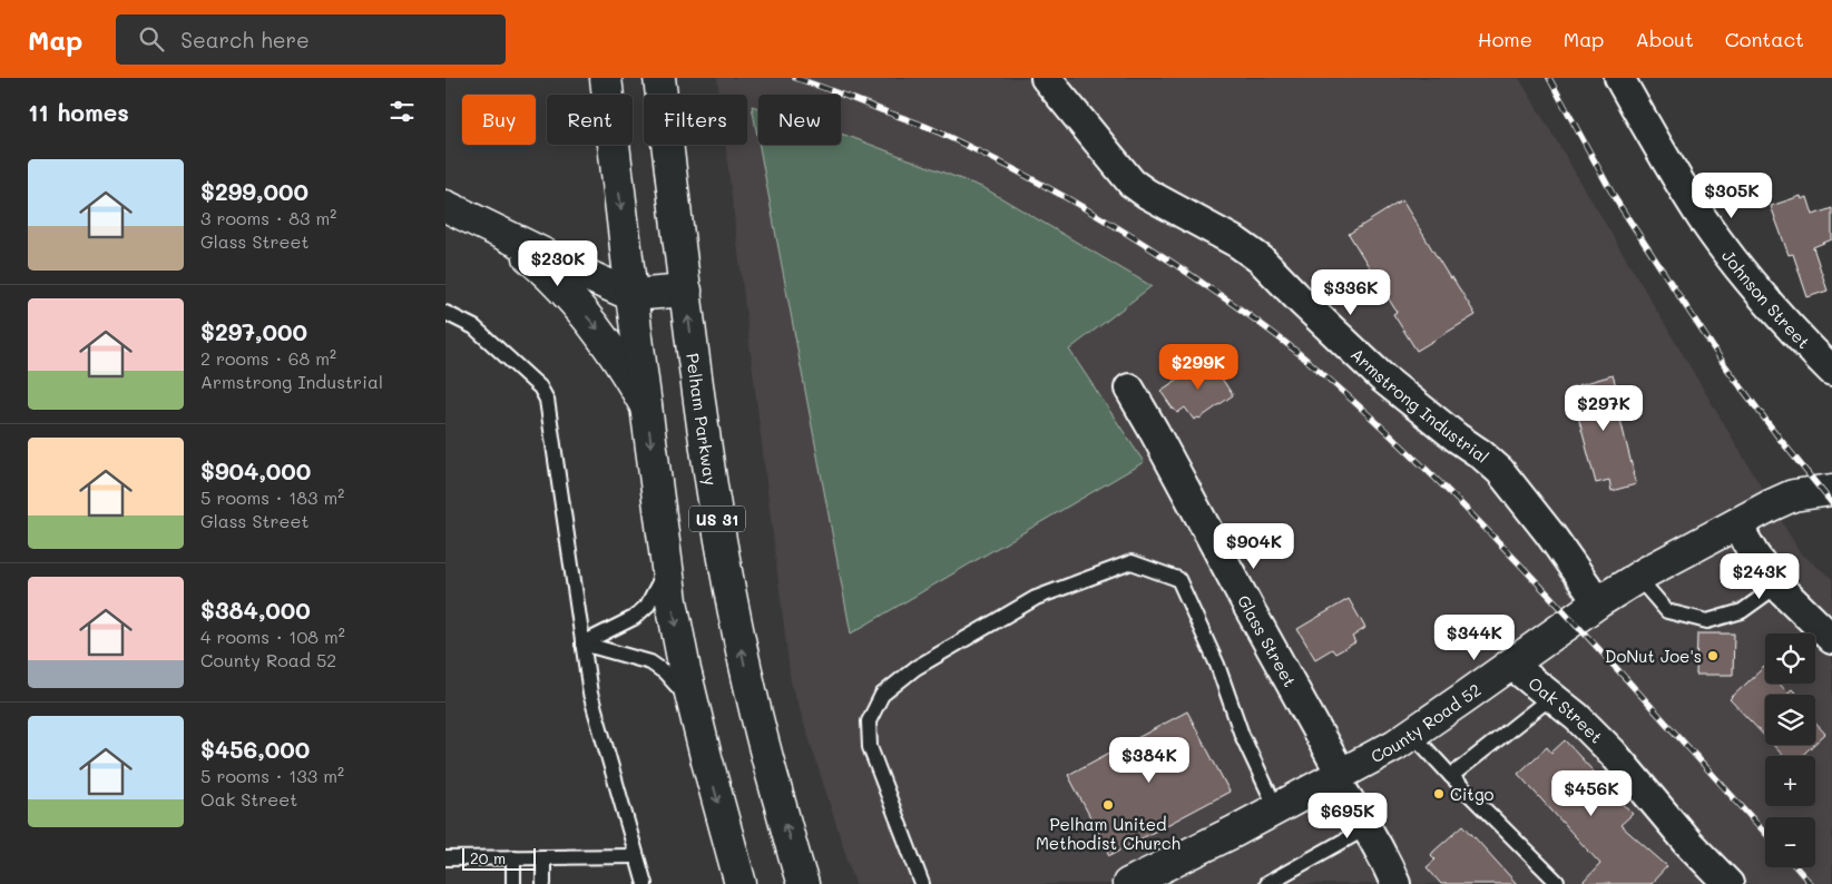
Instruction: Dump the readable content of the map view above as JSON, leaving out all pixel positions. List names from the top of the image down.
{
  "streets": {
    "main road": ["Pelham Parkway", "US 31", "County Road 52"],
    "street": [
      "Johnson Street",
      "Armstrong Industrial",
      "Glass Street",
      "Oak Street"
    ]
  },
  "crossings": [
    ["Armstrong Industrial", "County Road 52"],
    ["Glass Street", "County Road 52"],
    ["Oak Street", "County Road 52"]
  ],
  "places": ["DoNut Joe's", "Citgo", "Pelham United Methodist Church"],
  "scale_bar": "20 m",
  "page": {
    "header": "Map",
    "search": "Search here",
    "nav": [
      "Home",
      "Map",
      "About",
      "Contact"
    ],
    "heading": "11 homes",
    "chip": [
      "Buy",
      "Rent",
      "Filters",
      "New"
    ],
    "list": [
      {
        "name": "$299,000",
        "note": "3 rooms · 83 m² · Glass Street"
      },
      {
        "name": "$297,000",
        "note": "2 rooms · 68 m² · Armstrong Industrial"
      },
      {
        "name": "$904,000",
        "note": "5 rooms · 183 m² · Glass Street"
      },
      {
        "name": "$384,000",
        "note": "4 rooms · 108 m² · County Road 52"
      },
      {
        "name": "$456,000",
        "note": "5 rooms · 133 m² · Oak Street"
      }
    ],
    "price": [
      "$305K",
      "$230K",
      "$336K",
      "$299K",
      "$297K",
      "$904K",
      "$243K",
      "$344K",
      "$384K",
      "$456K",
      "$695K"
    ],
    "map_buttons": ["+", "−"],
    "scale": "20 m"
  }
}
